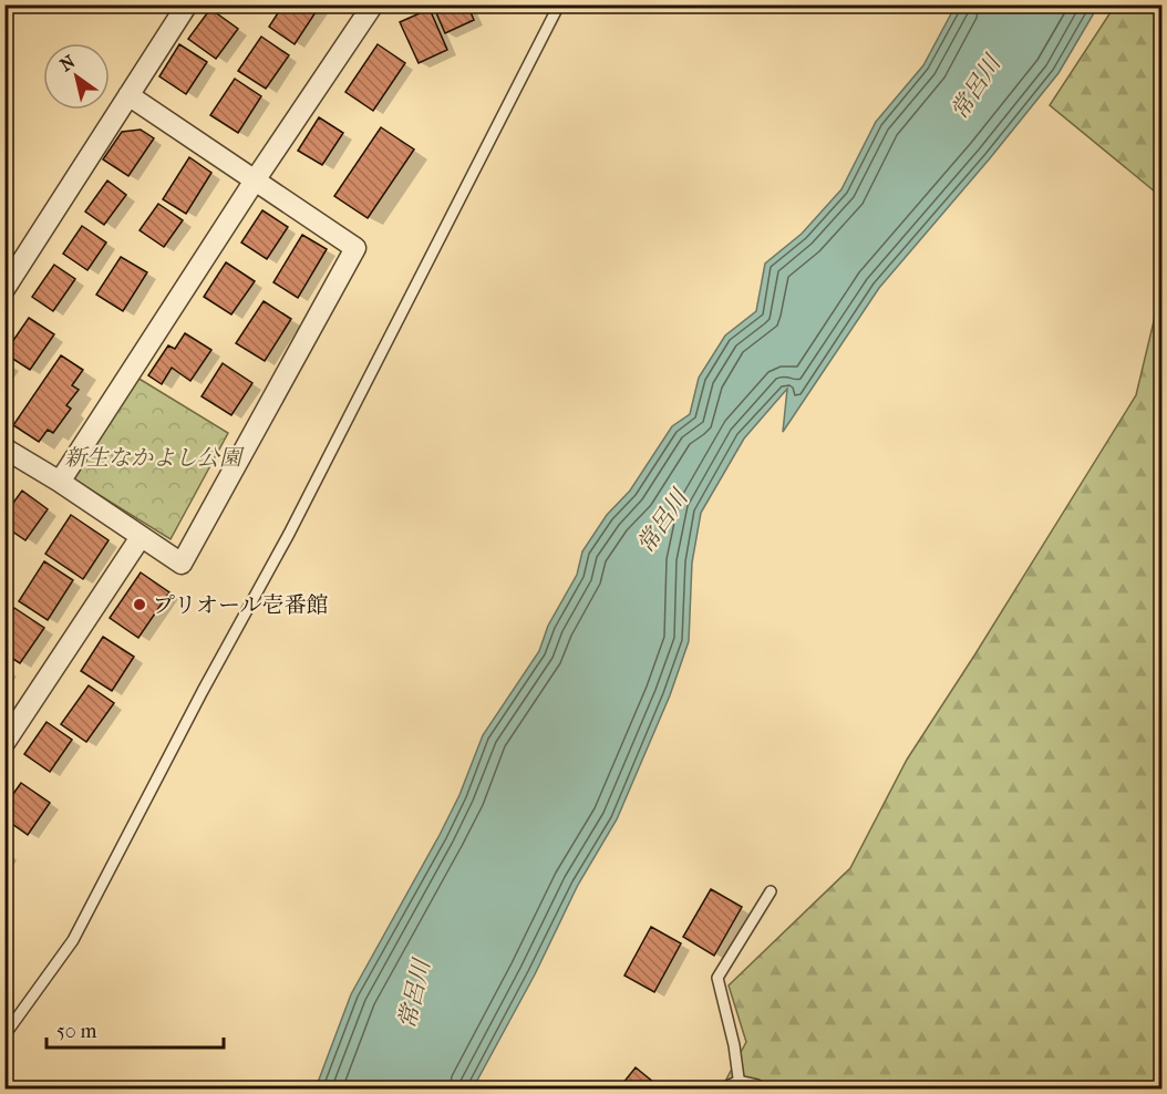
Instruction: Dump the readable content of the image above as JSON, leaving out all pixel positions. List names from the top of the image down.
{
  "water": ["常呂川"],
  "parks": ["新生なかよし公園"],
  "places": ["プリオール壱番館"],
  "scale_bar": "50 m",
  "north": "top left"
}
